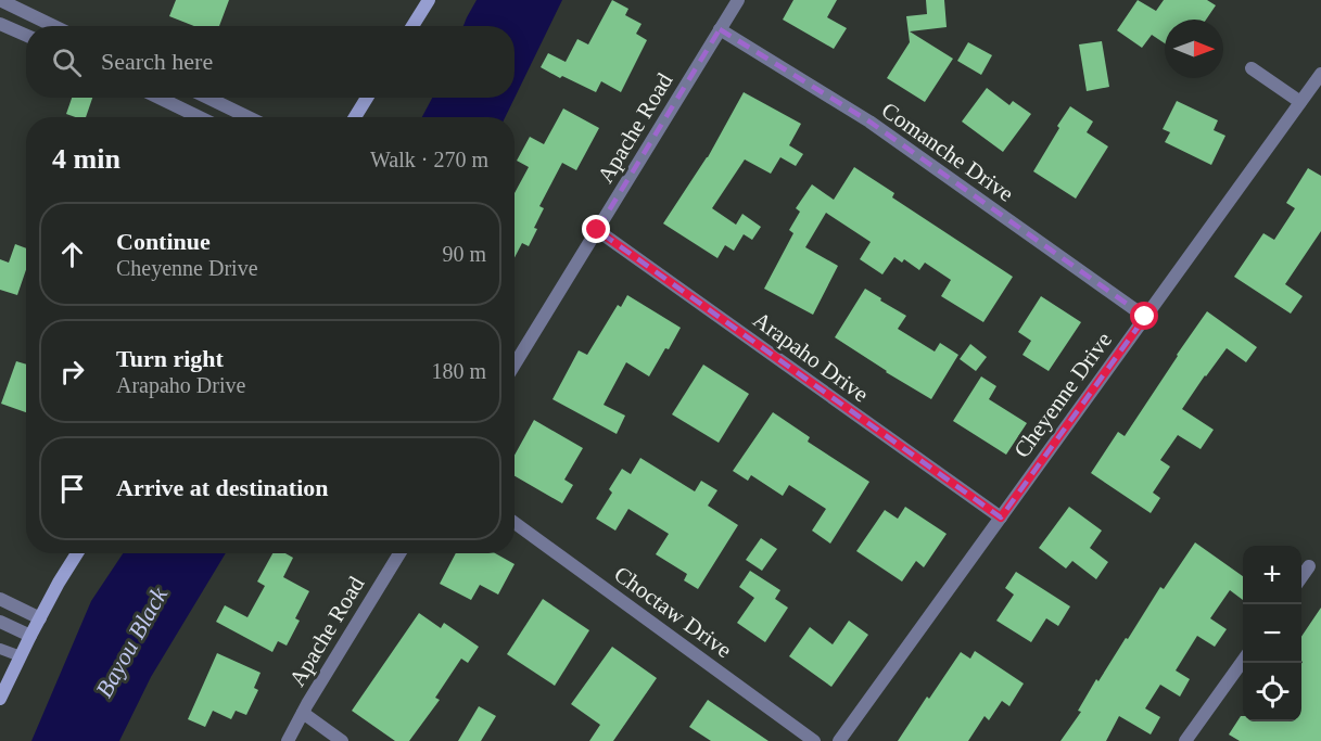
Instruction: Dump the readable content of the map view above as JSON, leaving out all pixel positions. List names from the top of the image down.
{
  "streets": {
    "street": [
      "Apache Road",
      "Comanche Drive",
      "Arapaho Drive",
      "Cheyenne Drive",
      "Choctaw Drive"
    ]
  },
  "crossings": [
    ["Apache Road", "Comanche Drive"],
    ["Apache Road", "Arapaho Drive"],
    ["Comanche Drive", "Cheyenne Drive"],
    ["Arapaho Drive", "Cheyenne Drive"]
  ],
  "water": ["Bayou Black"],
  "north": "right",
  "page": {
    "search": "Search here",
    "heading": ["4 min", "Walk · 270 m"],
    "list": [
      ["Continue", "Cheyenne Drive", "90 m"],
      ["Turn right", "Arapaho Drive", "180 m"],
      "Arrive at destination"
    ],
    "map_buttons": ["+", "−"]
  }
}
